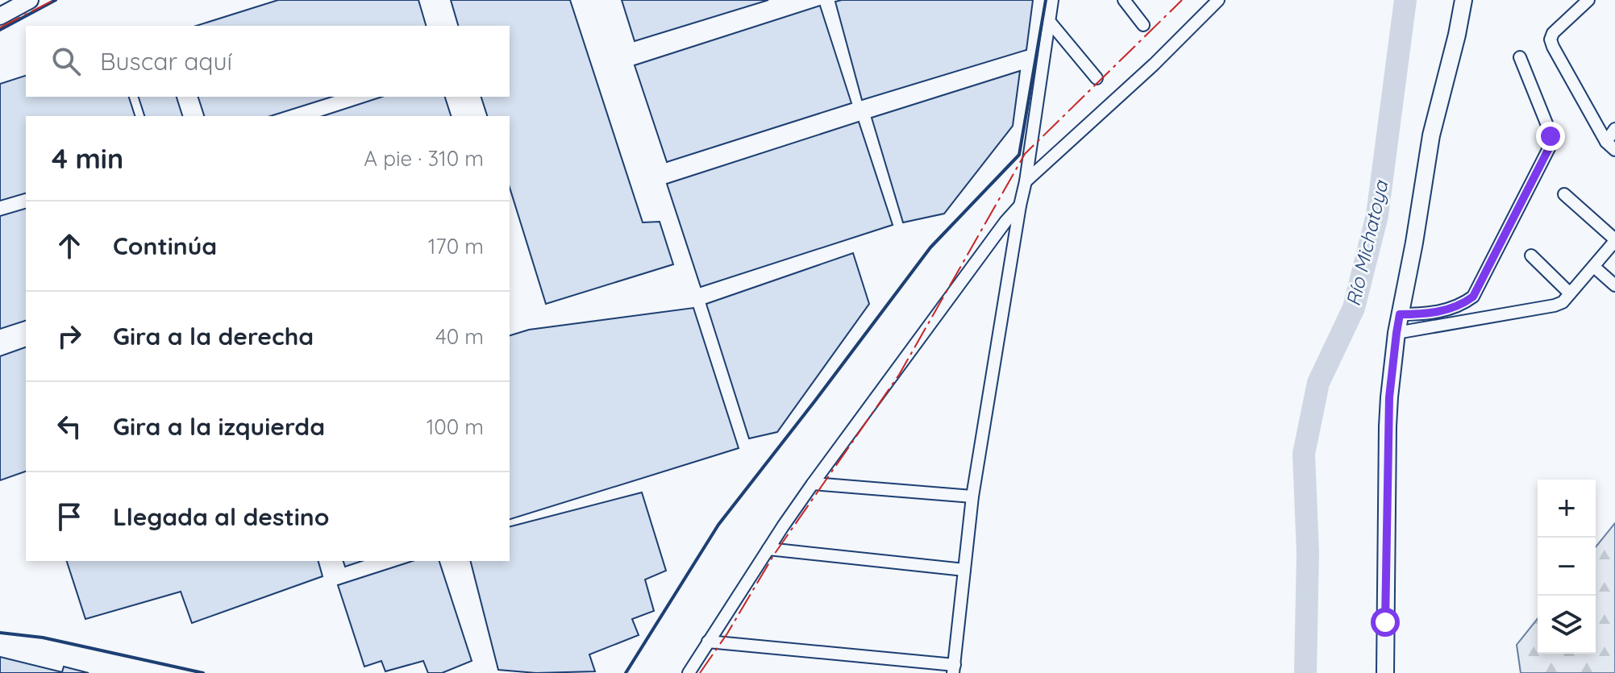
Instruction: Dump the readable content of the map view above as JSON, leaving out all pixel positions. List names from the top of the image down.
{
  "water": ["Río Michatoya"],
  "page": {
    "search": "Buscar aquí",
    "heading": ["4 min", "A pie · 310 m"],
    "list": [
      ["Continúa", "170 m"],
      ["Gira a la derecha", "40 m"],
      ["Gira a la izquierda", "100 m"],
      "Llegada al destino"
    ],
    "map_buttons": ["+", "−"]
  }
}
